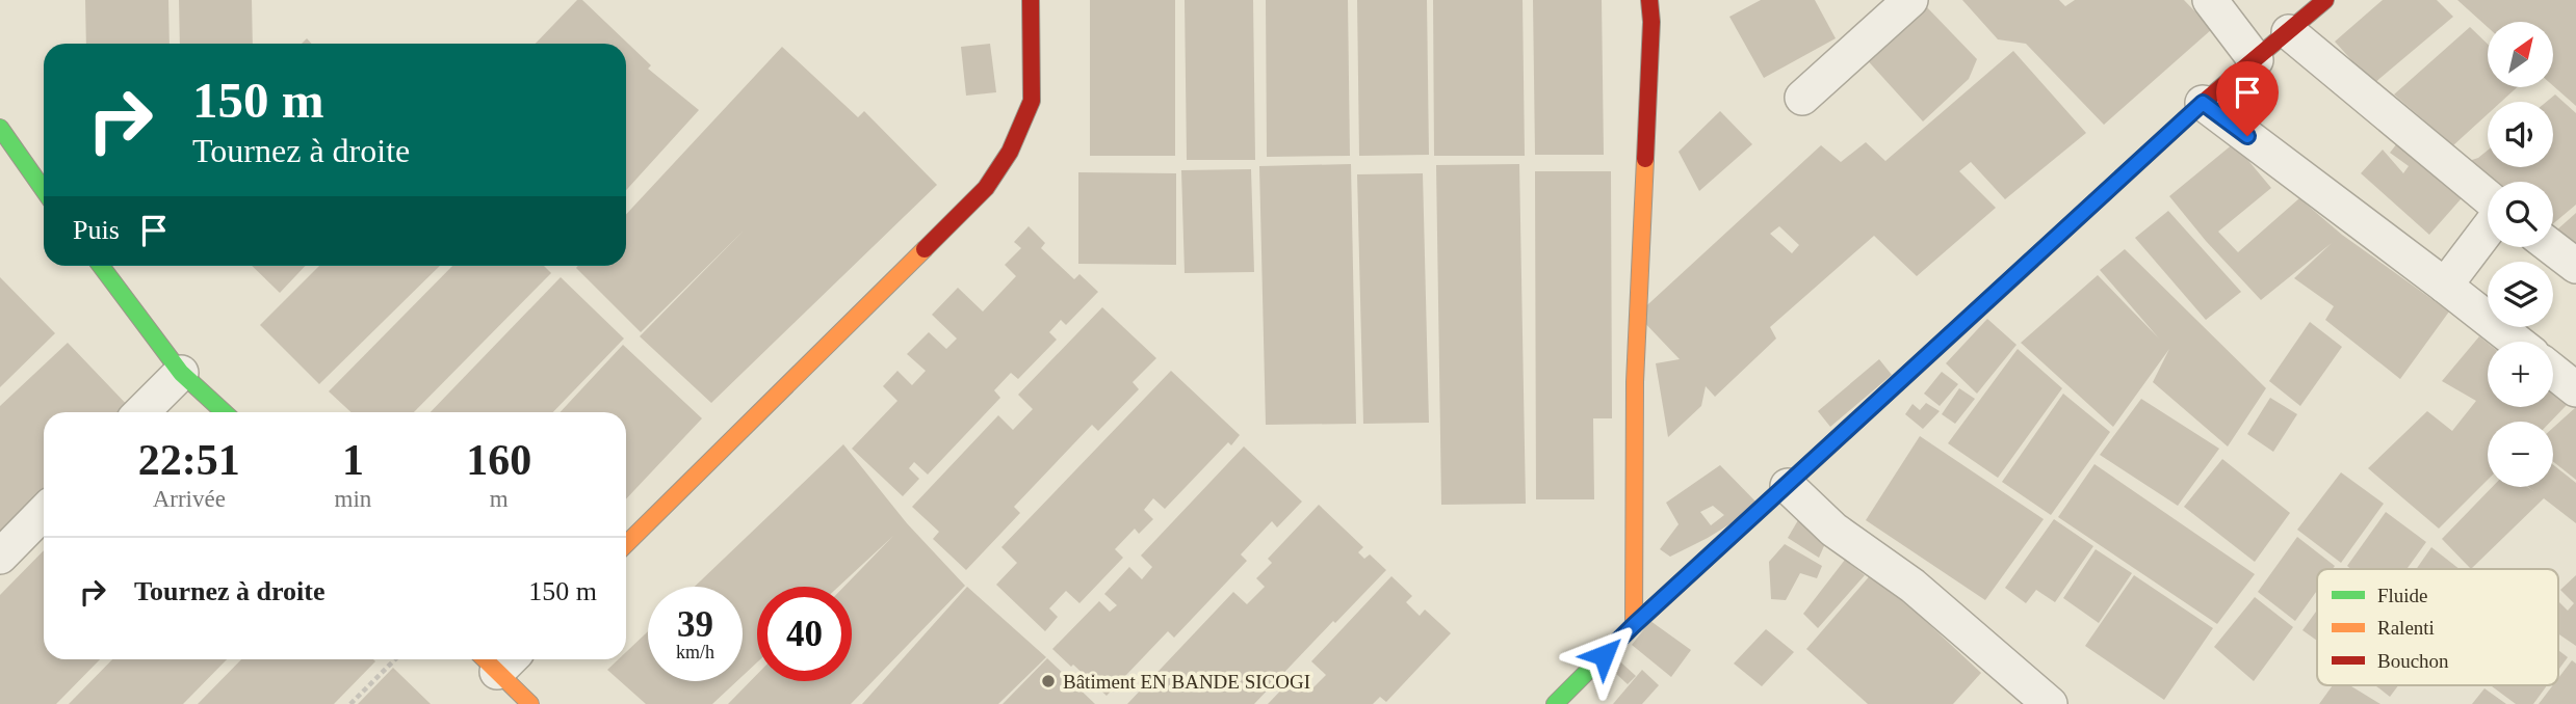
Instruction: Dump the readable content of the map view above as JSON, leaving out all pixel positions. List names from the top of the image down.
{
  "places": ["Bâtiment EN BANDE SICOGI"],
  "legend": ["Fluide", "Ralenti", "Bouchon"],
  "north": "top right",
  "page": {
    "map_buttons": ["+", "−"],
    "turn": ["150 m", "Tournez à droite"],
    "then": "Puis",
    "eta": [
      "22:51",
      "Arrivée",
      "1",
      "min",
      "160",
      "m"
    ],
    "list": [
      {
        "name": "Tournez à droite",
        "value": "150 m"
      }
    ],
    "speed": "39 km/h",
    "limit": "40"
  }
}
